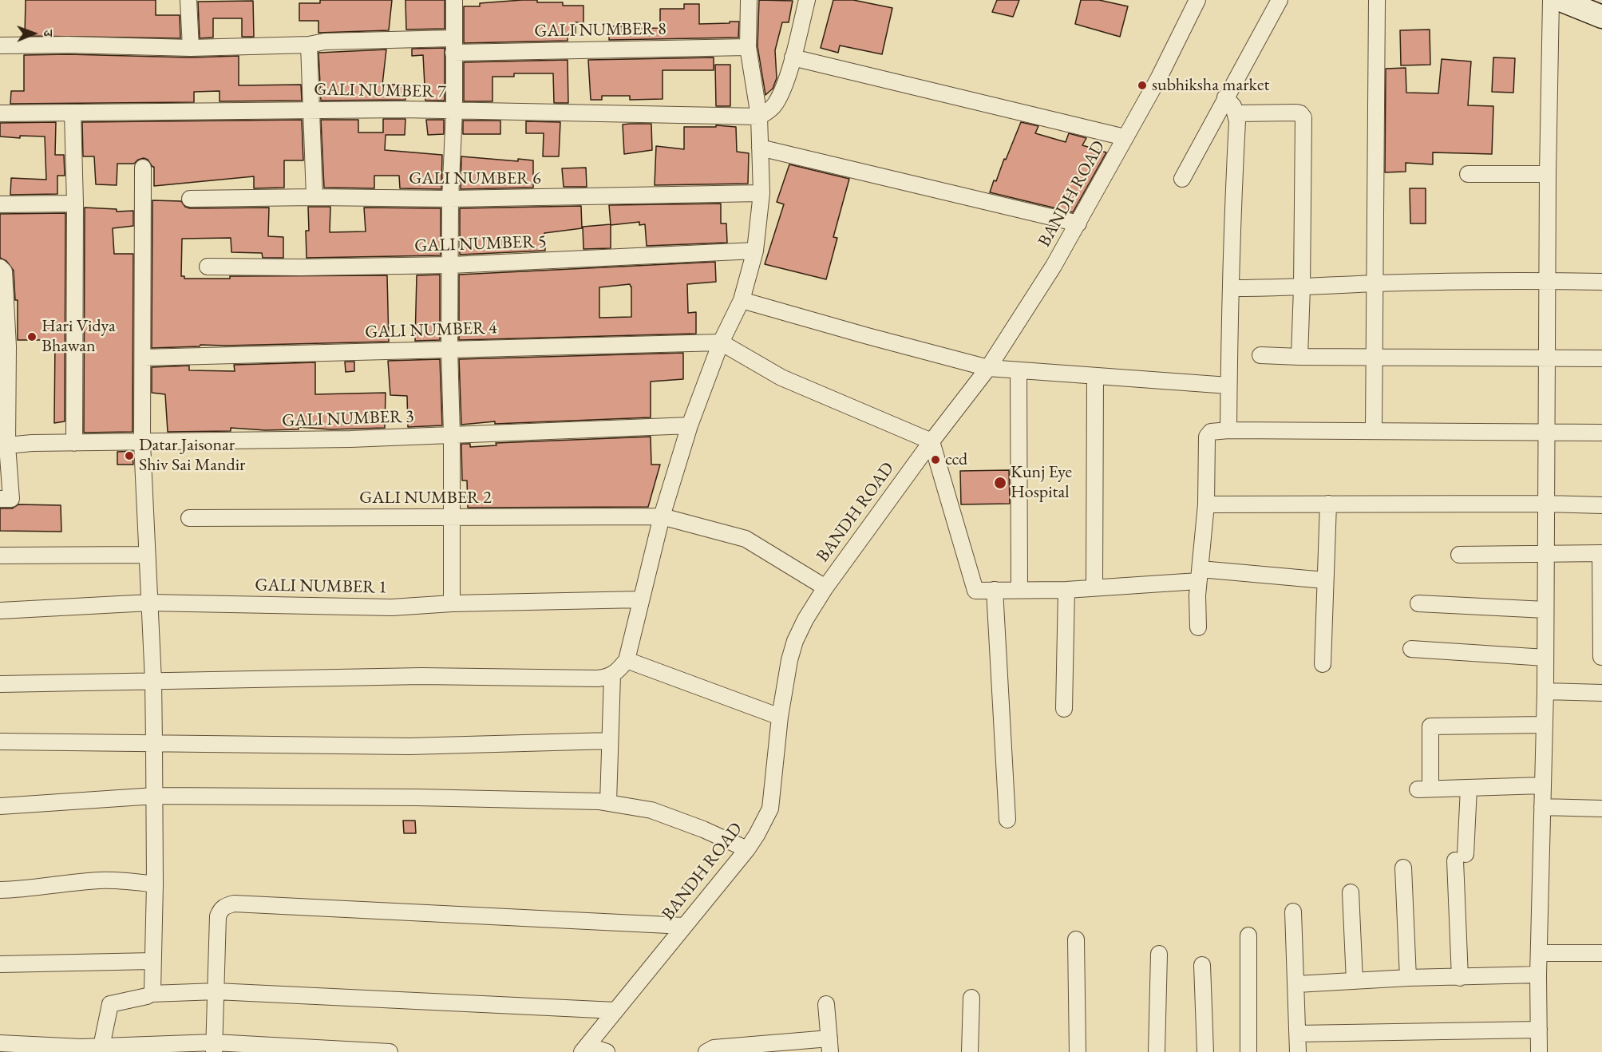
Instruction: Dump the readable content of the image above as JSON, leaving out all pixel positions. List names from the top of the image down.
{
  "streets": {
    "street": [
      "GALI NUMBER 8",
      "GALI NUMBER 7",
      "GALI NUMBER 6",
      "BANDH ROAD",
      "GALI NUMBER 5",
      "GALI NUMBER 4",
      "GALI NUMBER 3",
      "GALI NUMBER 2",
      "GALI NUMBER 1"
    ]
  },
  "crossings": [
    ["BANDH ROAD", "GALI NUMBER 2"]
  ],
  "places": [
    "subhiksha market",
    "Hari Vidya Bhawan",
    "Datar Jaisonar Shiv Sai Mandir",
    "ccd",
    "Kunj Eye Hospital"
  ],
  "north": "right"
}
